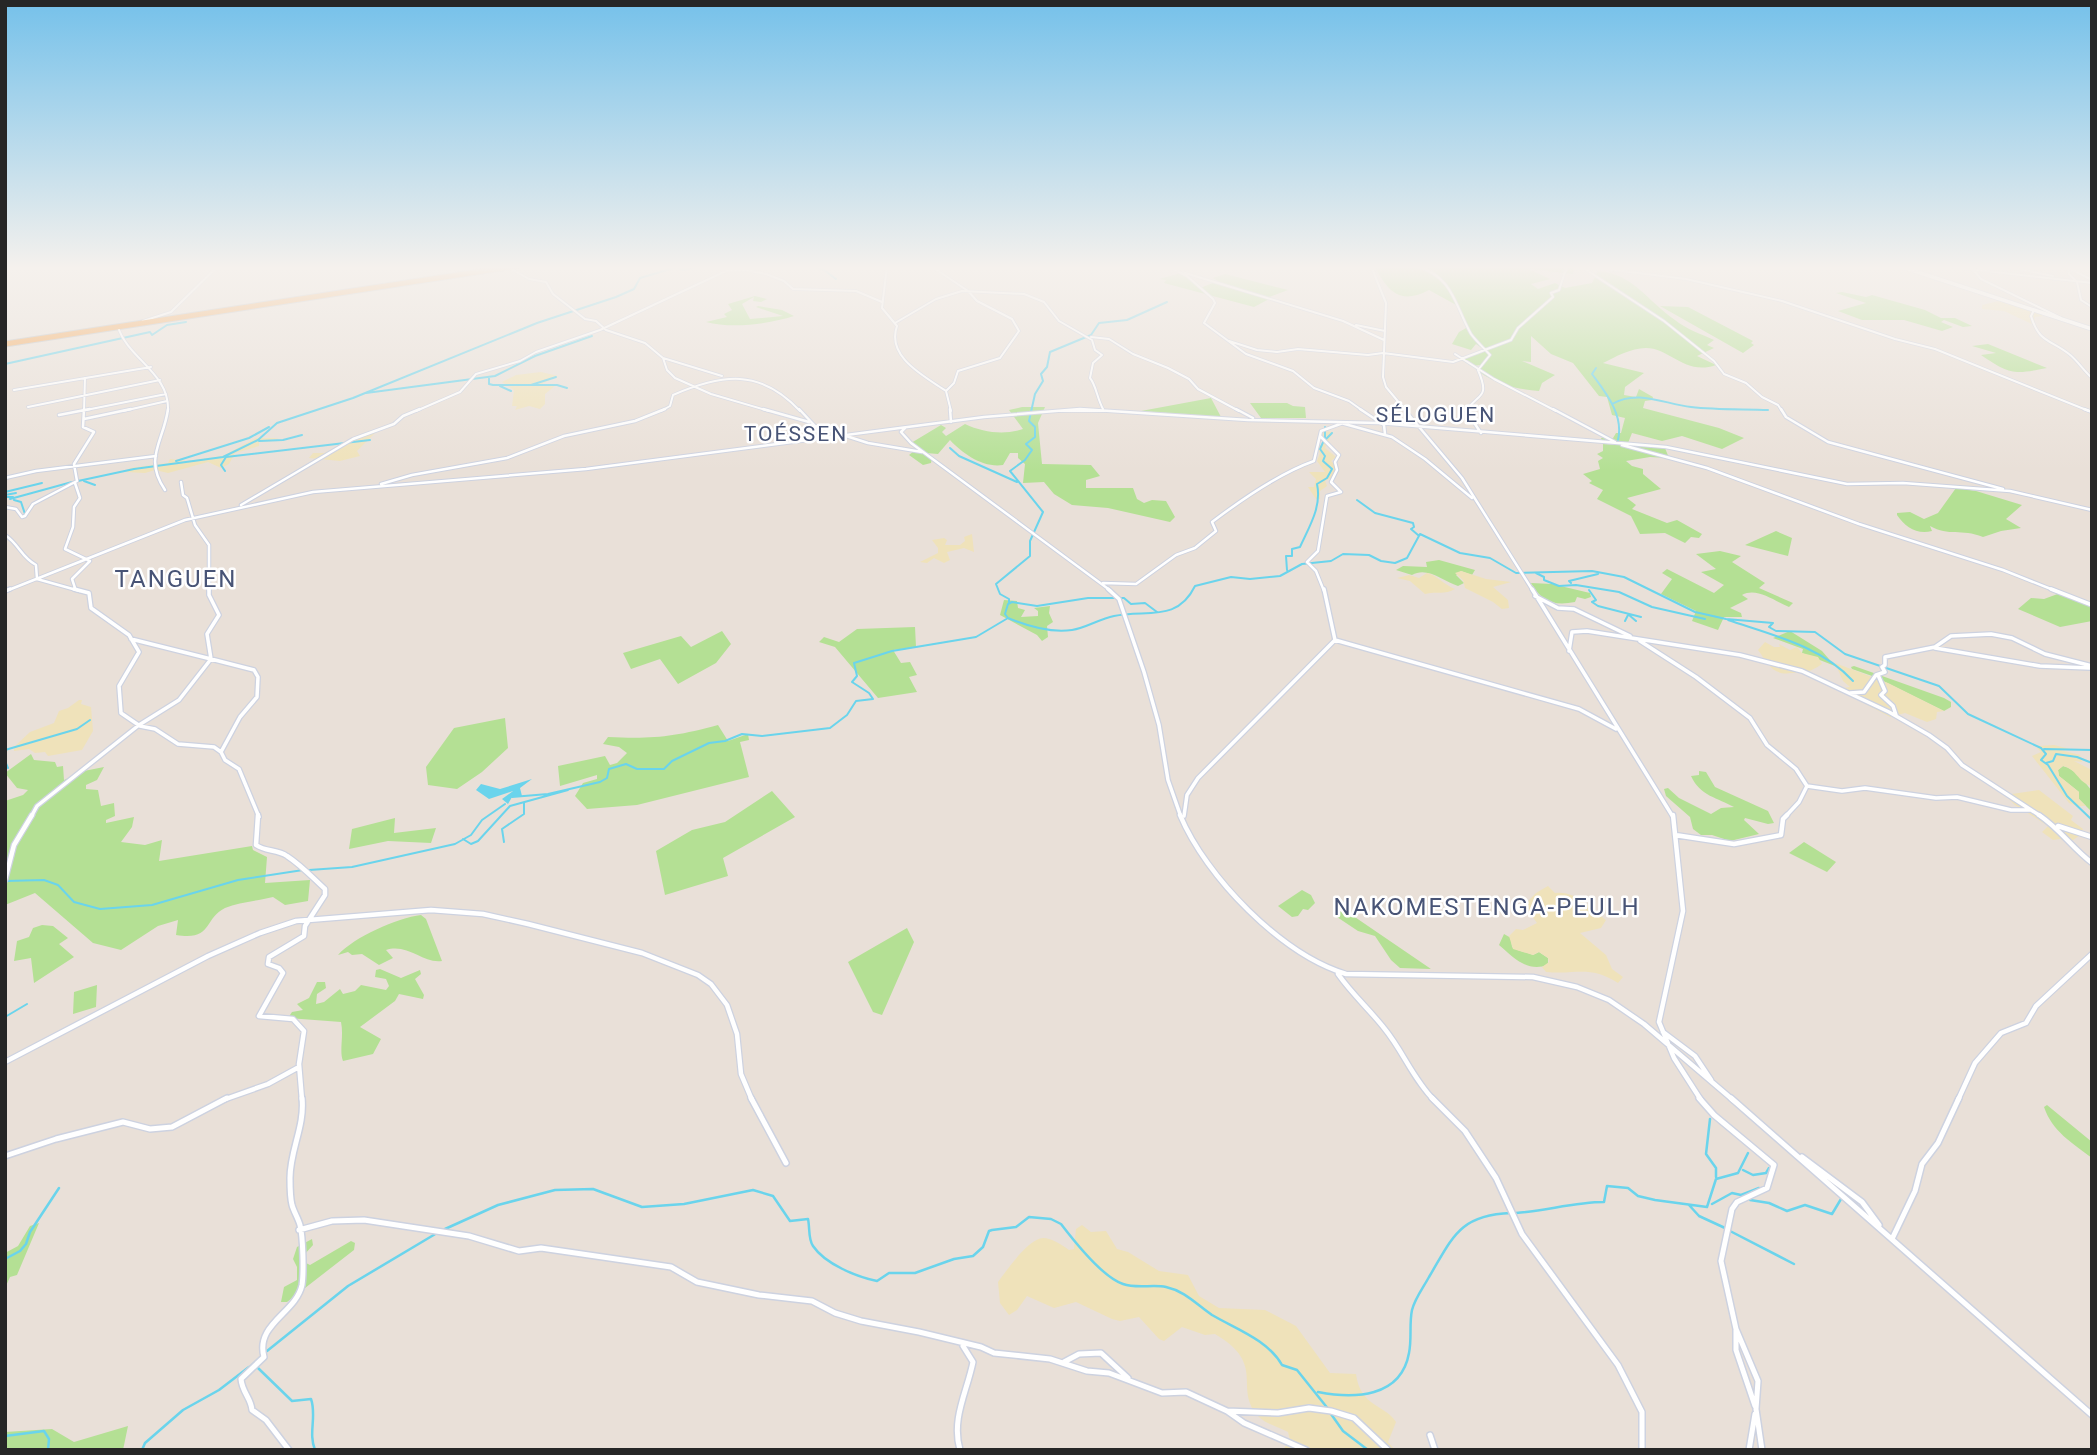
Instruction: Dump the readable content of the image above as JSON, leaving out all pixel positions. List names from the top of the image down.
{
  "districts": [
    "SÉLOGUEN",
    "TOÉSSEN",
    "TANGUEN",
    "NAKOMESTENGA-PEULH"
  ]
}
